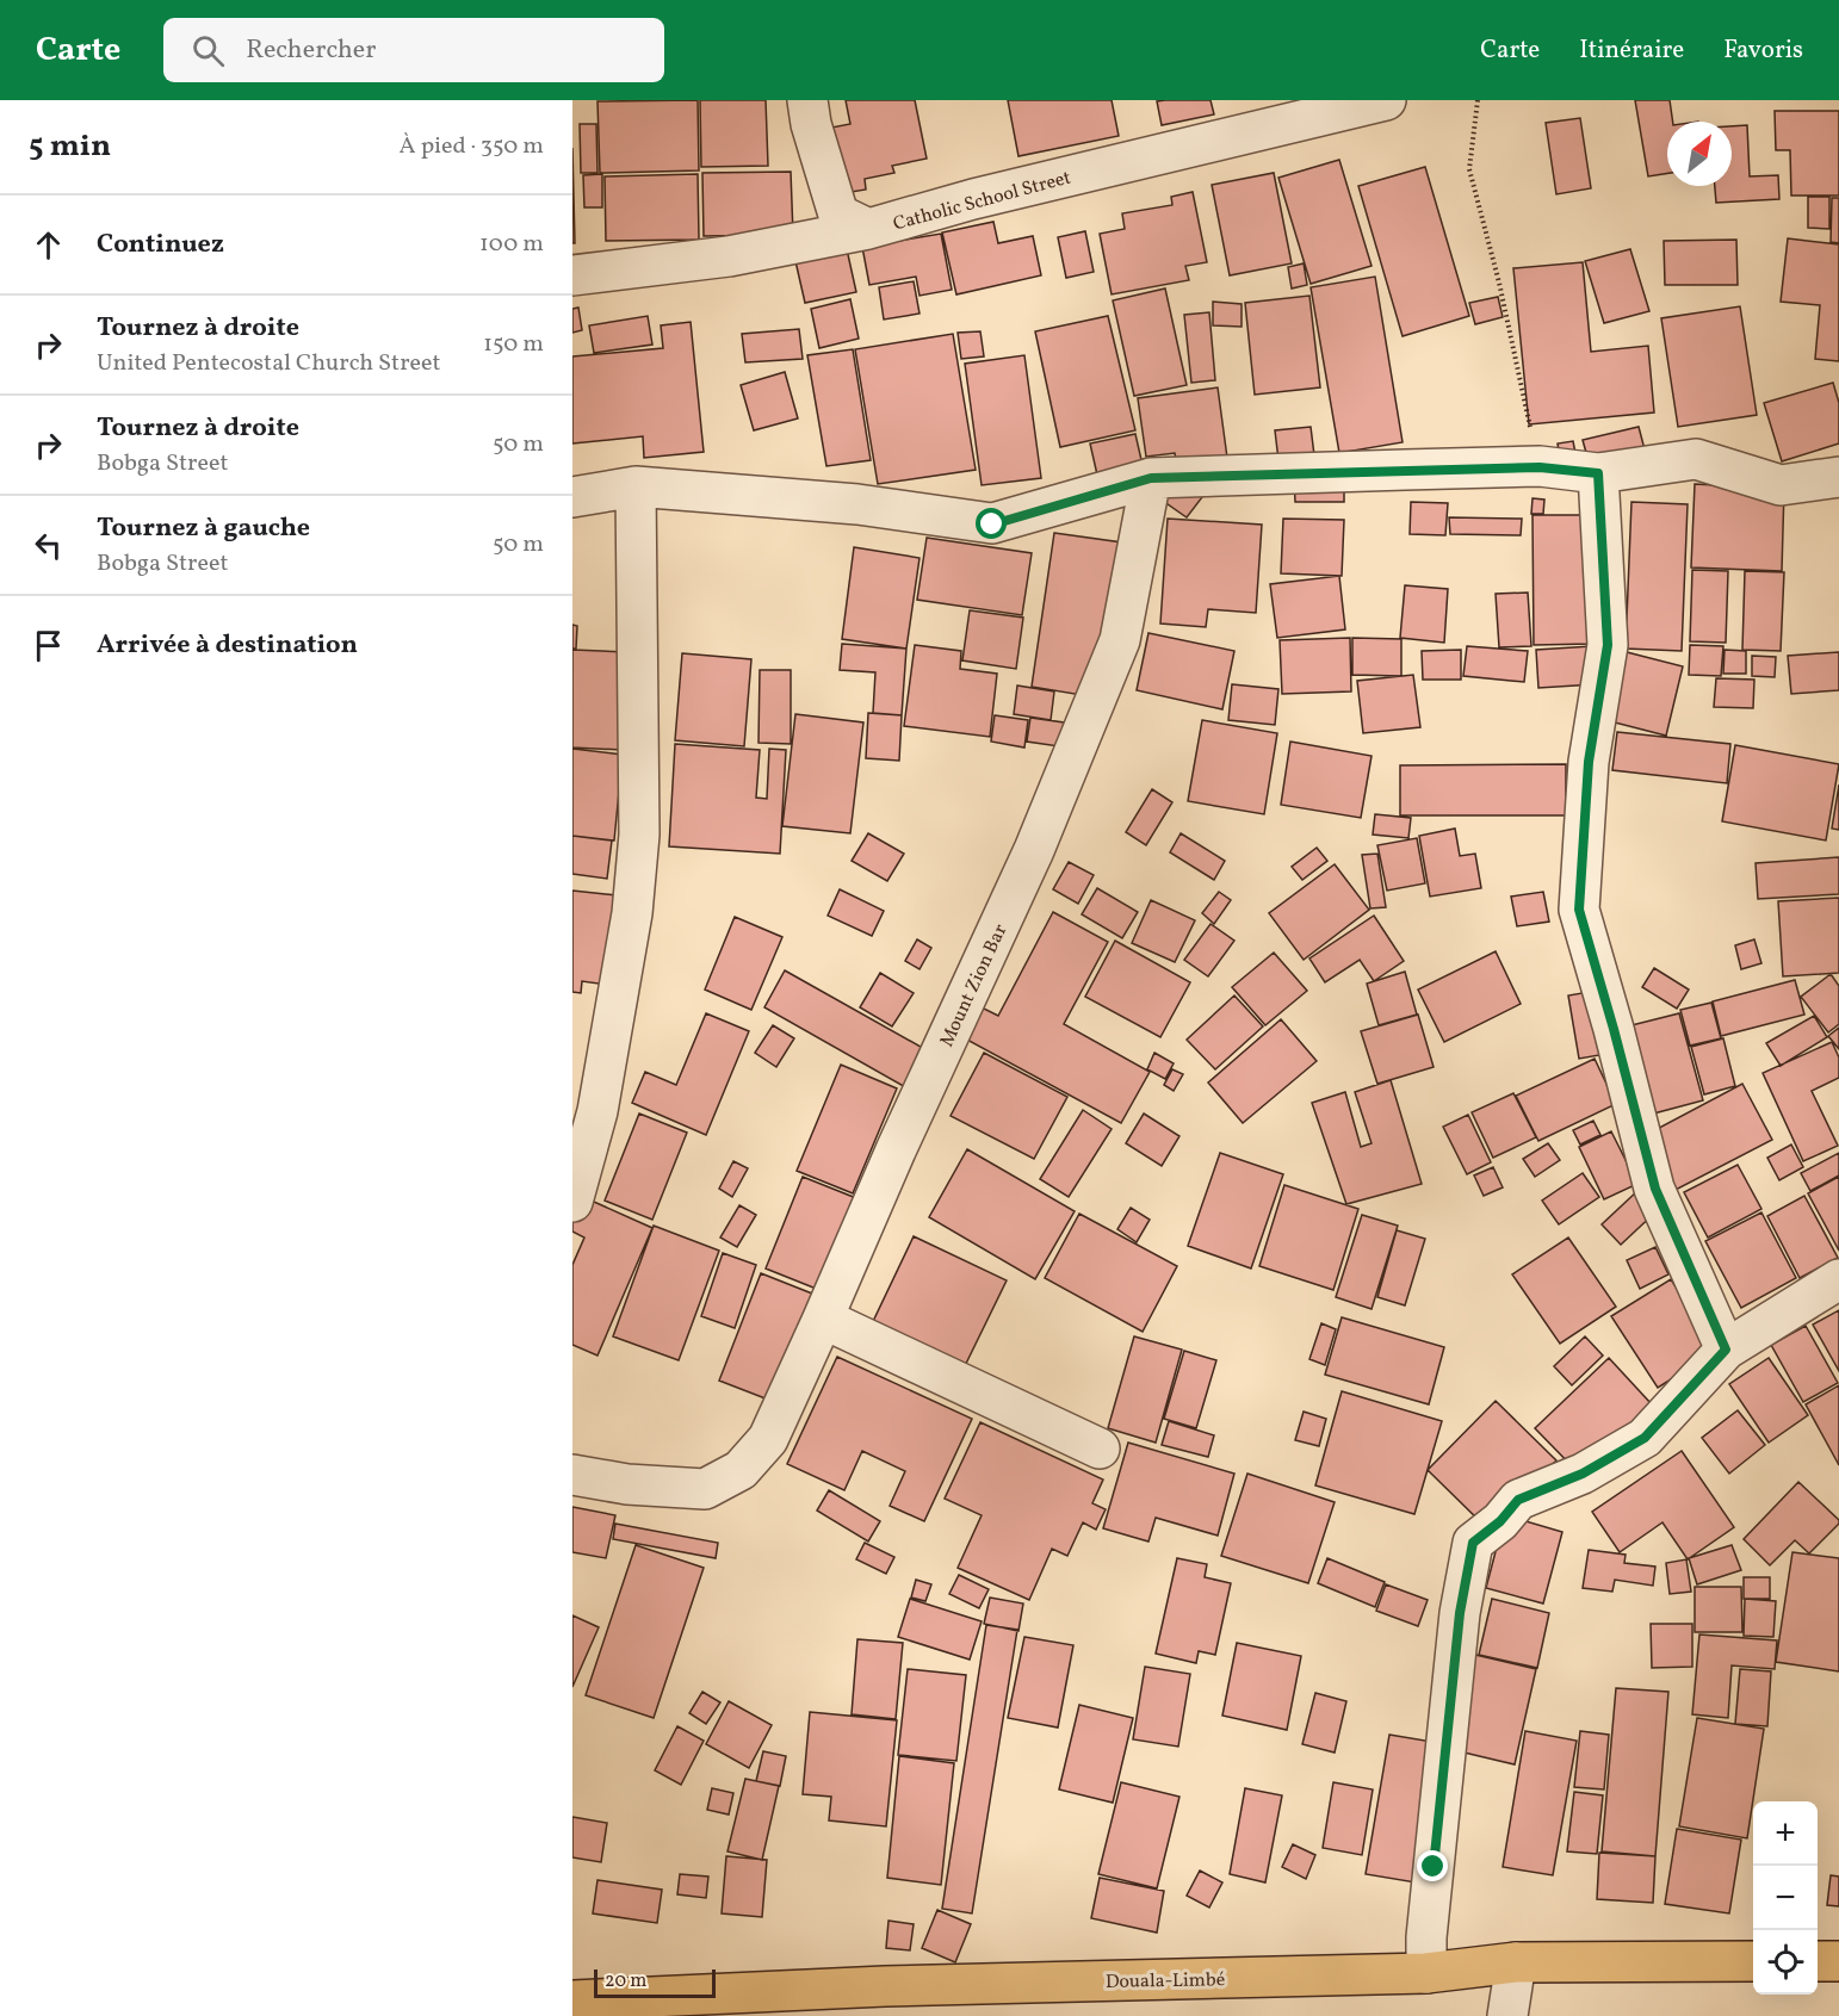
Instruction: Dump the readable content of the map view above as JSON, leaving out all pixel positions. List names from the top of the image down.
{
  "streets": {
    "highway": ["Douala-Limbé"],
    "street": ["Catholic School Street", "Mount Zion Bar"]
  },
  "scale_bar": "20 m",
  "north": "top right",
  "page": {
    "header": "Carte",
    "search": "Rechercher",
    "nav": ["Carte", "Itinéraire", "Favoris"],
    "heading": ["5 min", "À pied · 350 m"],
    "list": [
      ["Continuez", "100 m"],
      ["Tournez à droite", "United Pentecostal Church Street", "150 m"],
      ["Tournez à droite", "Bobga Street", "50 m"],
      ["Tournez à gauche", "Bobga Street", "50 m"],
      "Arrivée à destination"
    ],
    "map_buttons": ["+", "−"],
    "scale": "20 m"
  }
}
